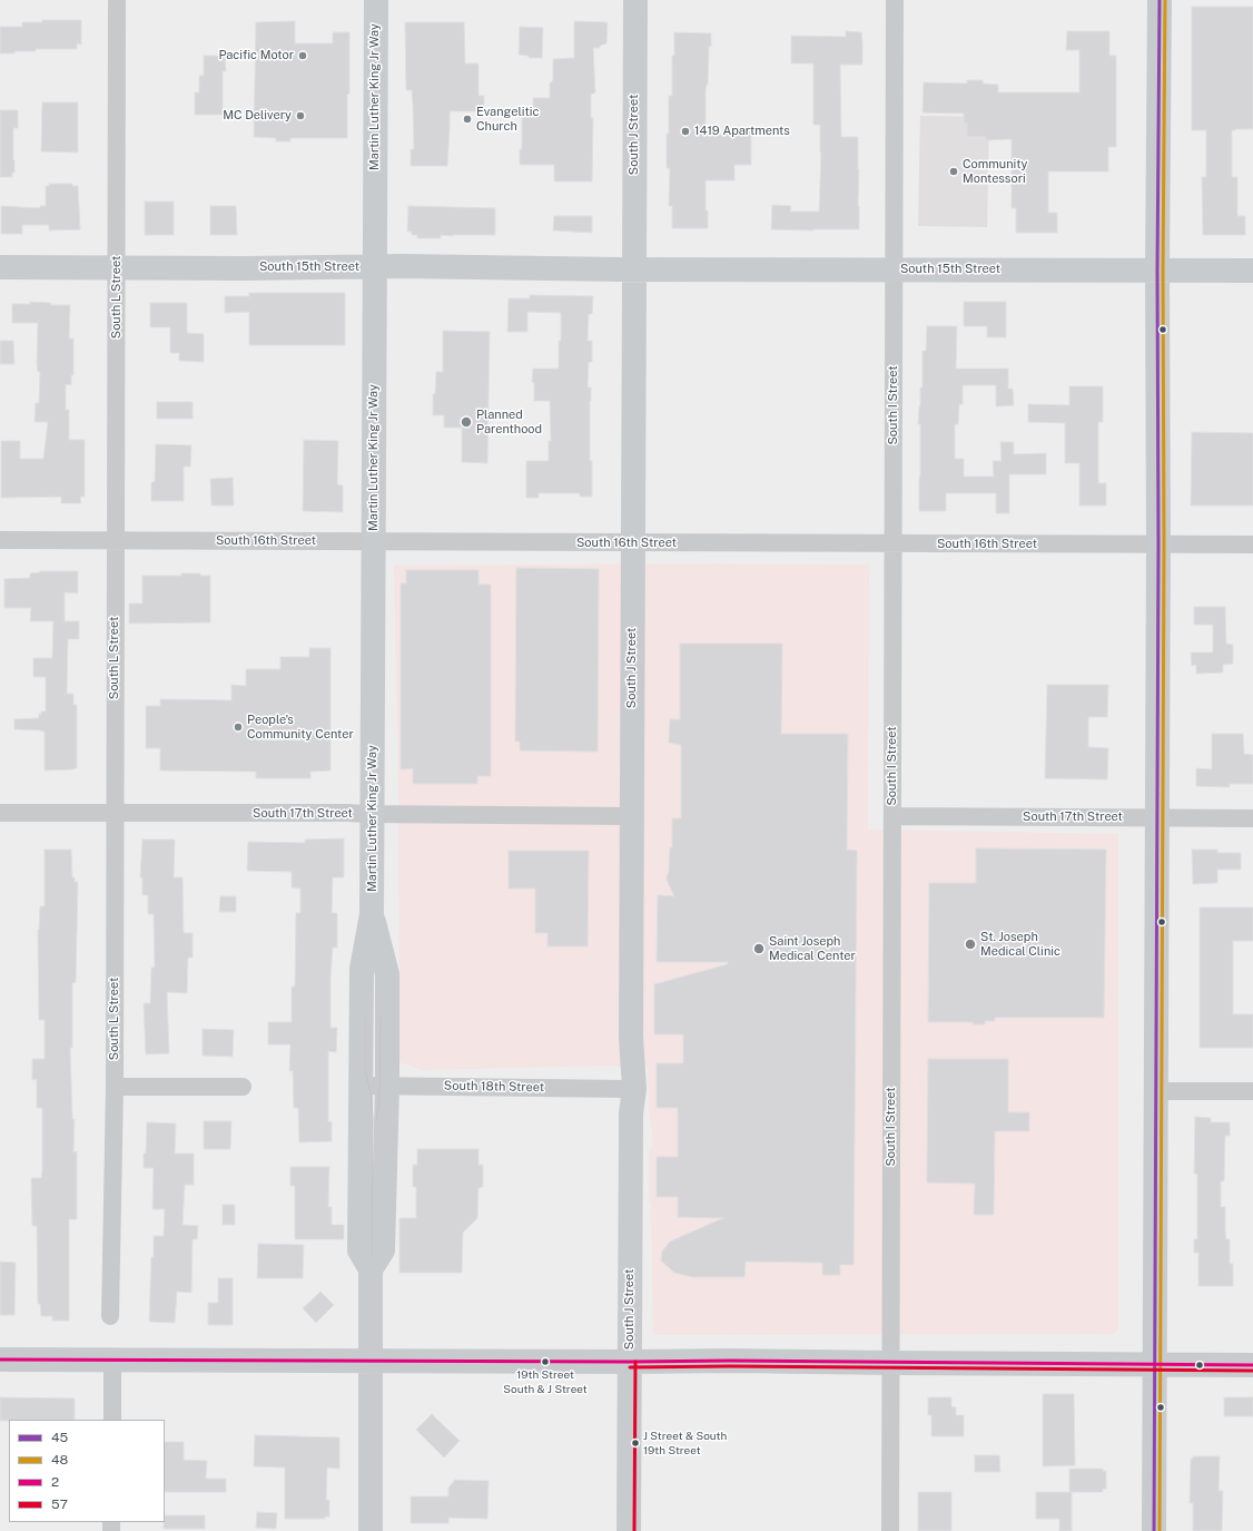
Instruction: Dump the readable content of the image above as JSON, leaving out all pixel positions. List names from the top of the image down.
{
  "streets": {
    "main road": ["Martin Luther King Jr Way", "South J Street", "South 15th Street"],
    "street": [
      "South L Street",
      "South I Street",
      "South 16th Street",
      "South 17th Street",
      "South 18th Street"
    ]
  },
  "crossings": [
    ["Martin Luther King Jr Way", "South 15th Street"],
    ["Martin Luther King Jr Way", "South 16th Street"],
    ["Martin Luther King Jr Way", "South 17th Street"],
    ["Martin Luther King Jr Way", "South 18th Street"],
    ["South J Street", "South 15th Street"],
    ["South J Street", "South 16th Street"],
    ["South J Street", "South 17th Street"],
    ["South 15th Street", "South L Street"],
    ["South 15th Street", "South I Street"],
    ["South L Street", "South 16th Street"],
    ["South L Street", "South 17th Street"],
    ["South I Street", "South 16th Street"],
    ["South I Street", "South 17th Street"]
  ],
  "places": [
    "Pacific Motor",
    "MC Delivery",
    "Evangelitic Church",
    "1419 Apartments",
    "Community Montessori",
    "Planned Parenthood",
    "People's Community Center",
    "St. Joseph Medical Clinic",
    "Saint Joseph Medical Center",
    "19th Street South & J Street",
    "J Street & South 19th Street"
  ],
  "lines": [
    "transit line 45",
    "transit line 48",
    "transit line 2",
    "transit line 57"
  ],
  "legend": [
    "45",
    "48",
    "2",
    "57"
  ]
}
